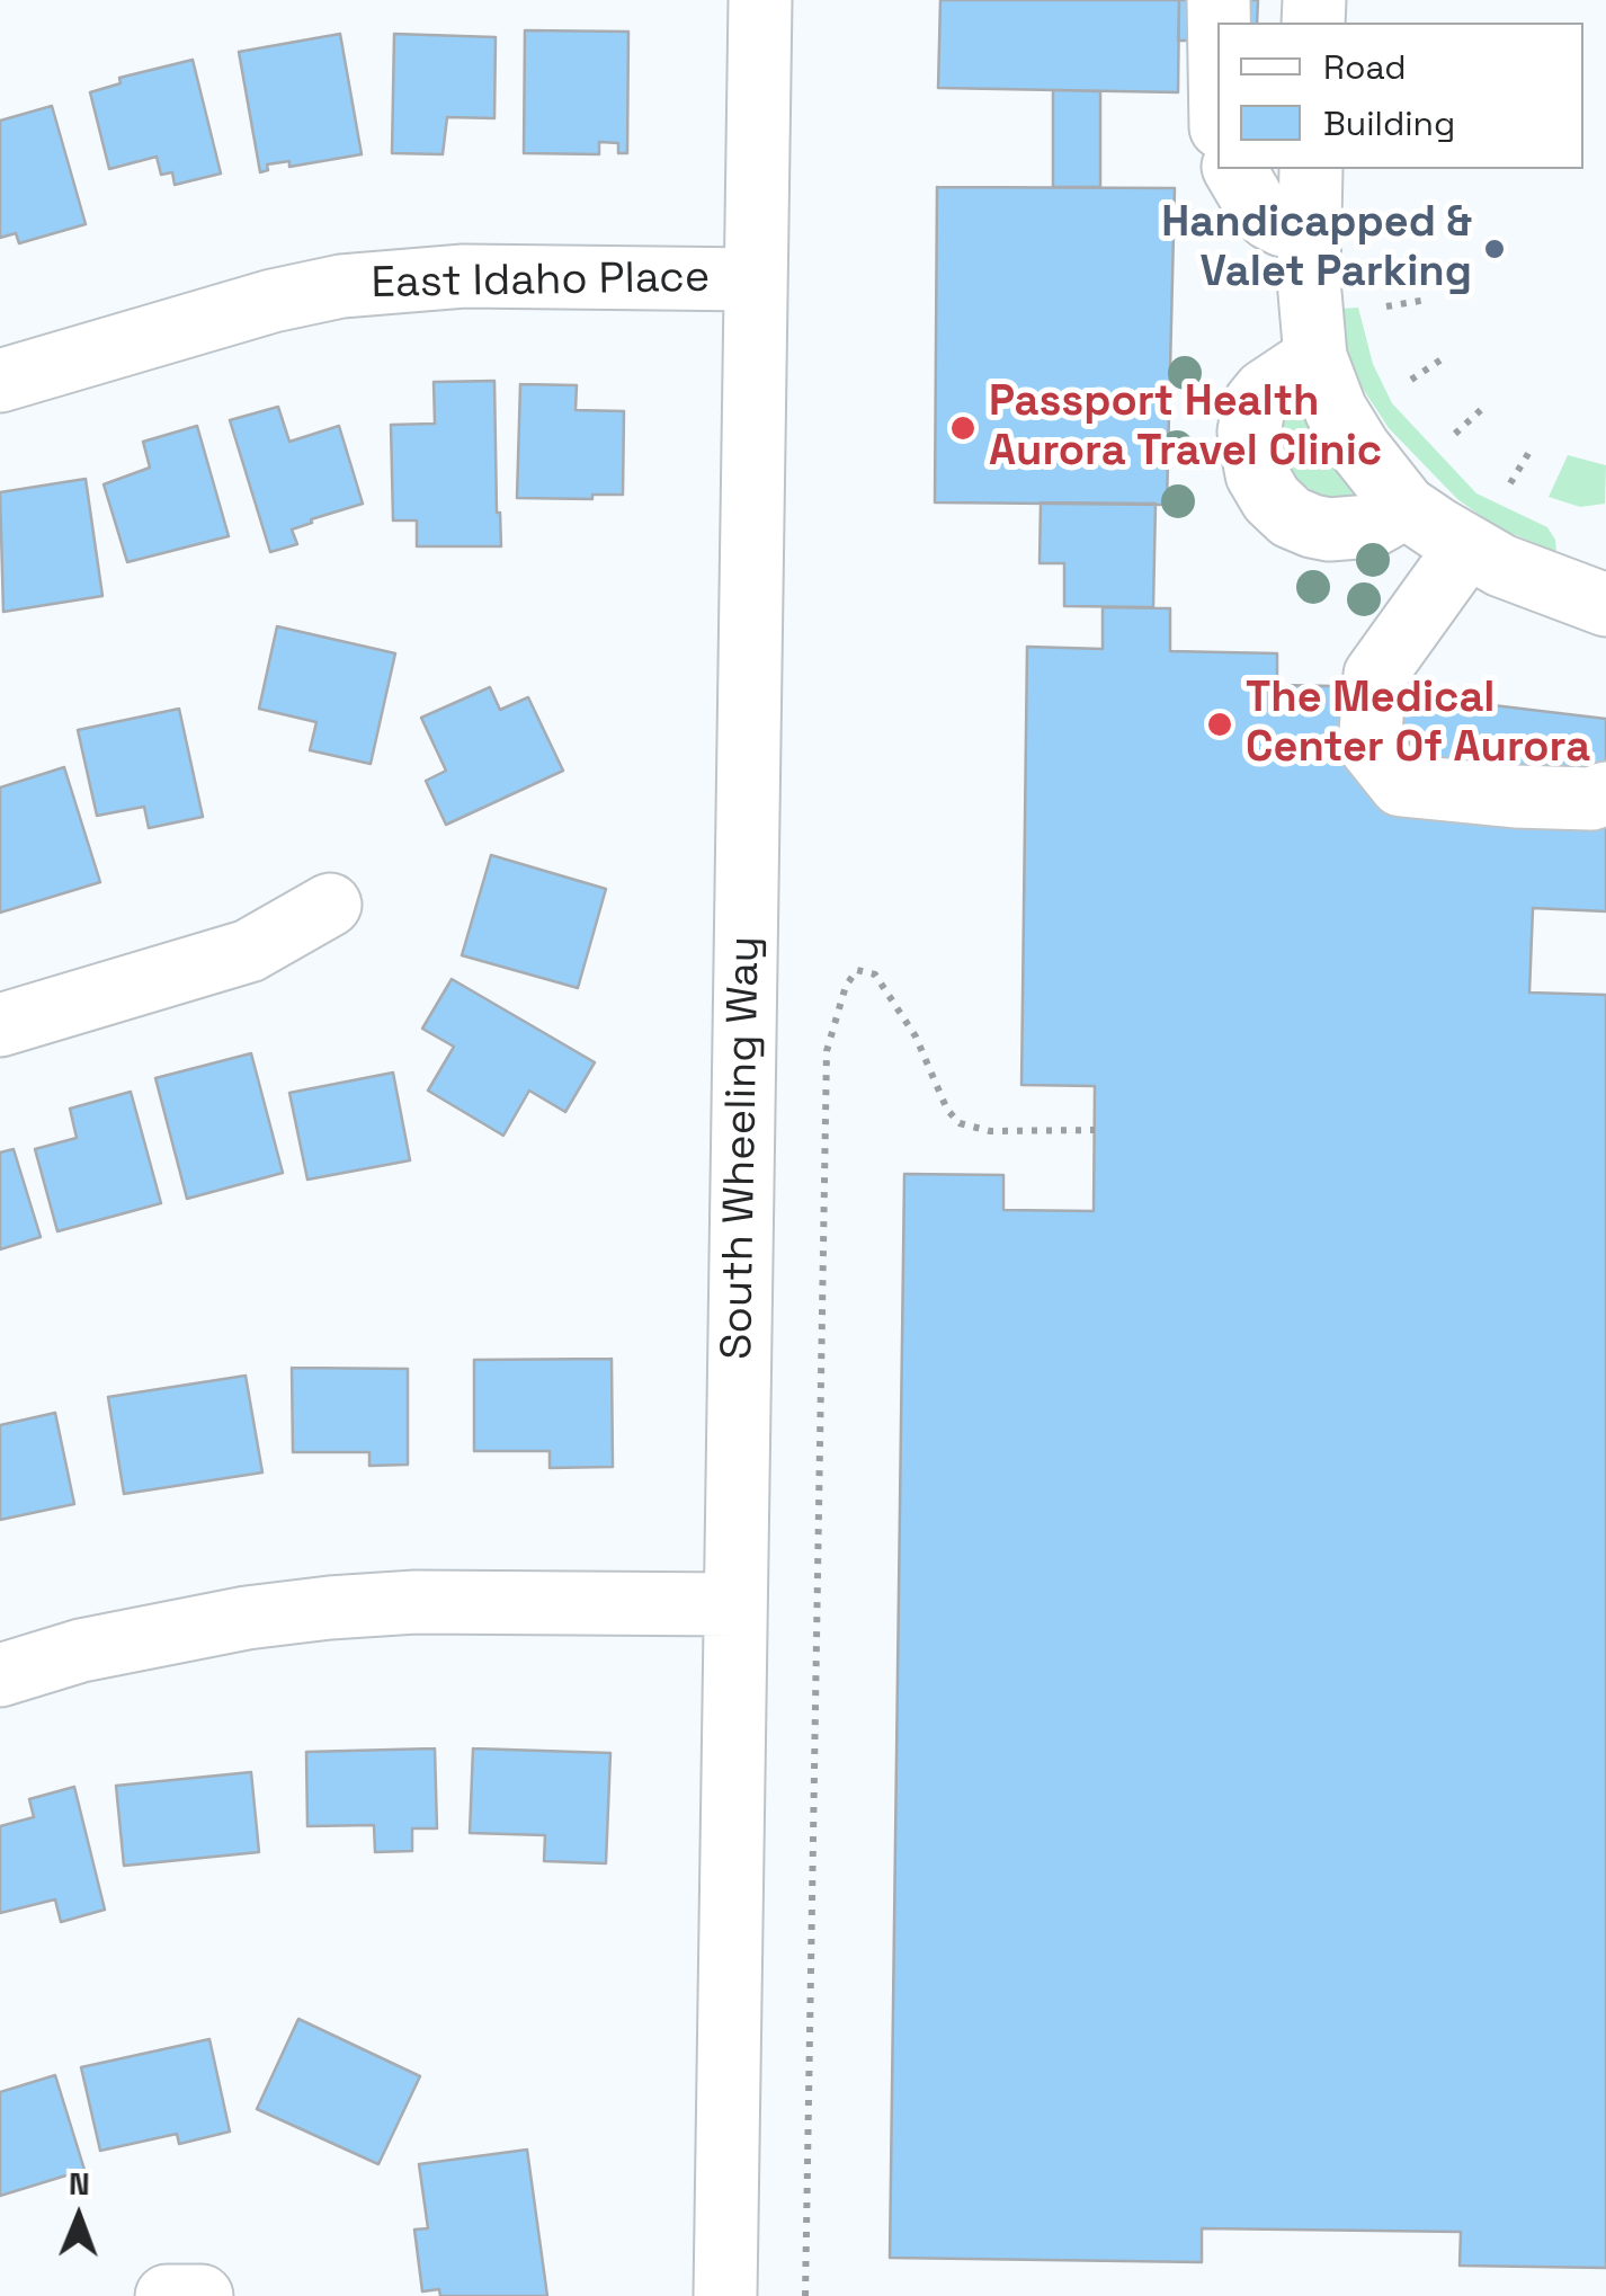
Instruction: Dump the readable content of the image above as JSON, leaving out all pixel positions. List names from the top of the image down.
{
  "streets": {
    "street": ["East Idaho Place", "South Wheeling Way"]
  },
  "crossings": [
    ["East Idaho Place", "South Wheeling Way"]
  ],
  "places": ["Handicapped & Valet Parking", "Passport Health Aurora Travel Clinic", "The Medical Center Of Aurora"],
  "legend": ["Road", "Building"],
  "north": "top"
}
